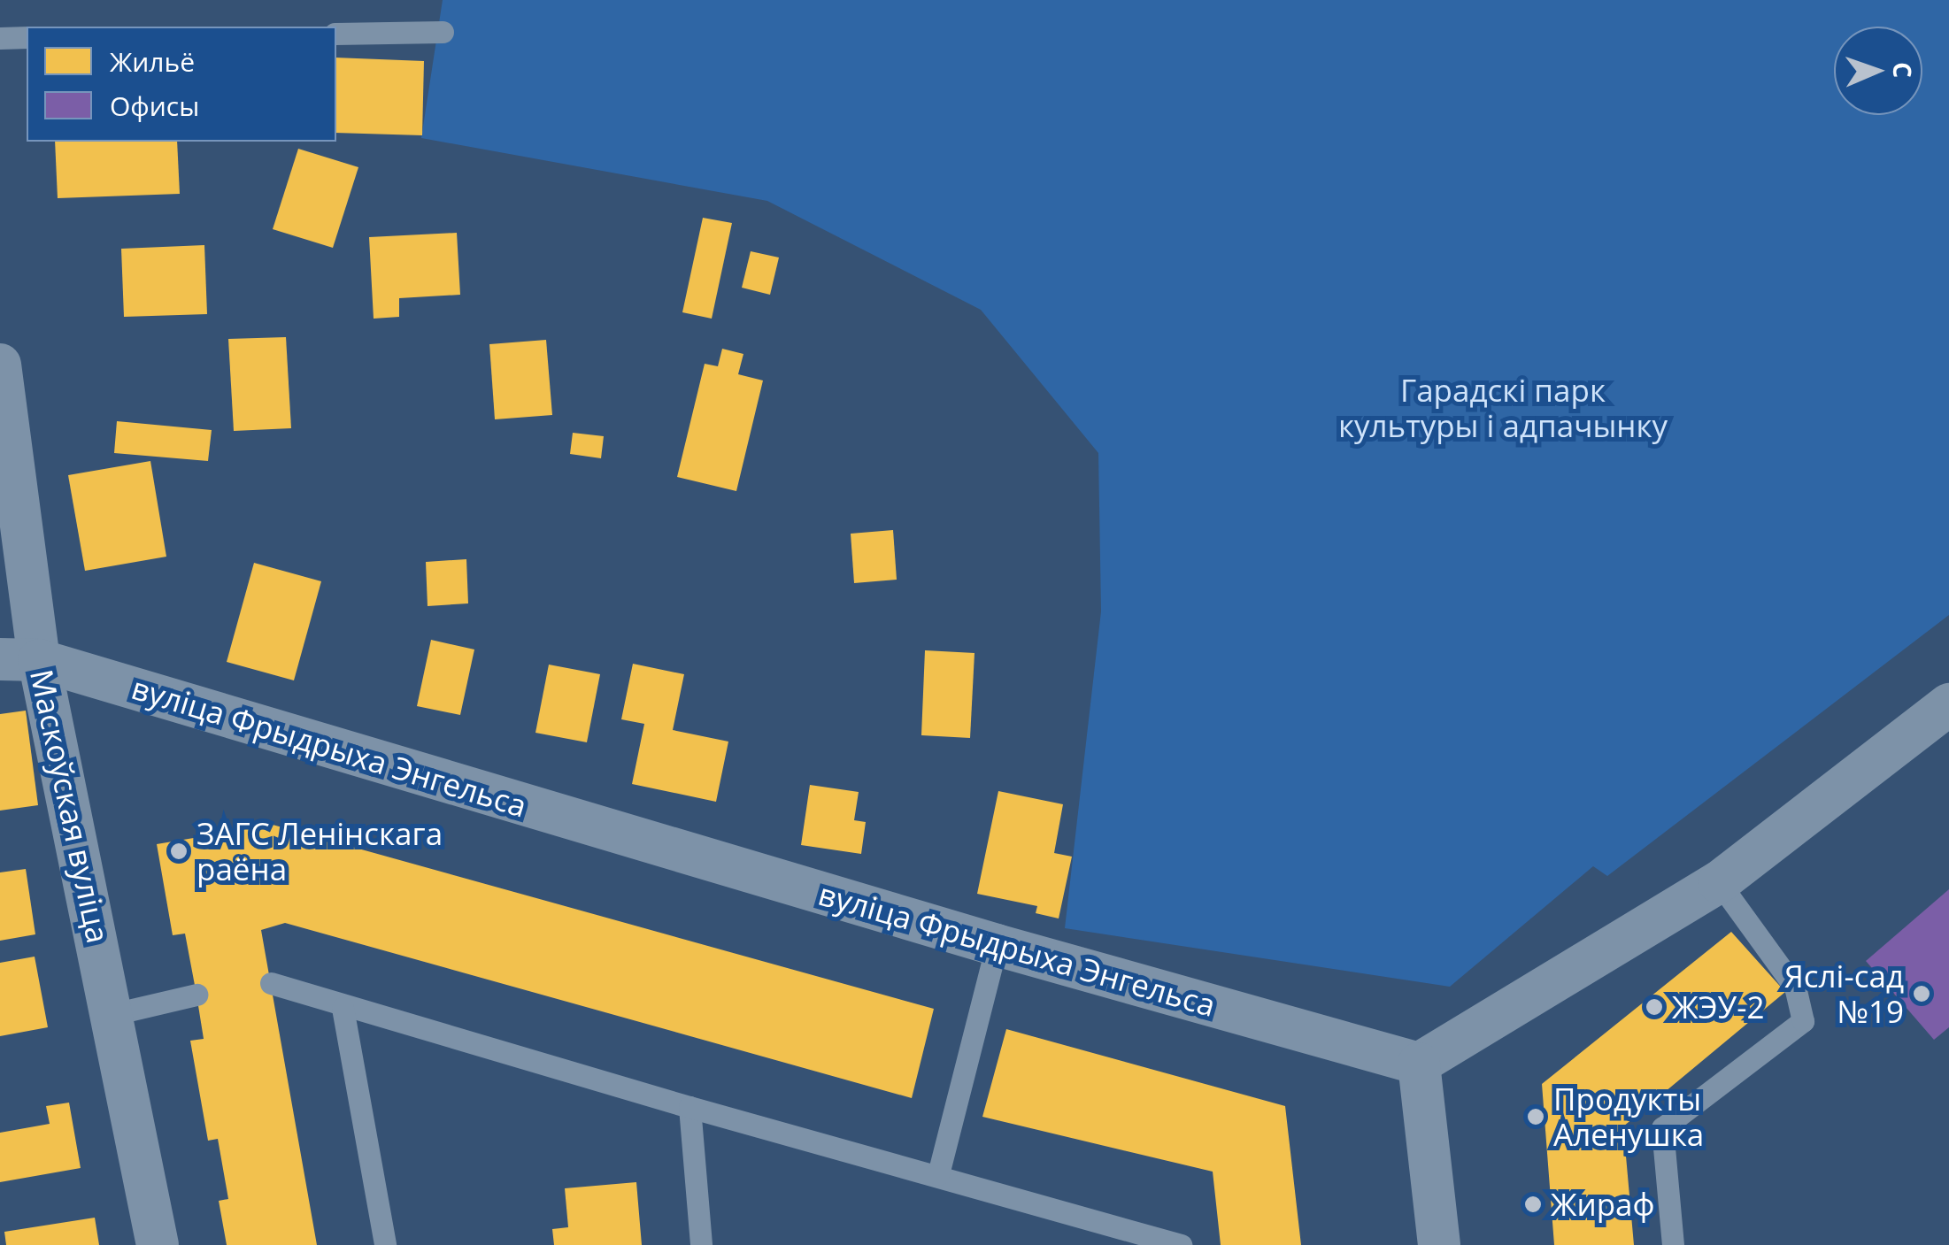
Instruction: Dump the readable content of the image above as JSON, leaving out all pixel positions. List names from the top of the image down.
{
  "streets": {
    "street": ["вуліца Фрыдрыха Энгельса", "Маскоўская вуліца"]
  },
  "crossings": [
    ["вуліца Фрыдрыха Энгельса", "Маскоўская вуліца"]
  ],
  "parks": ["Гарадскі парк культуры і адпачынку"],
  "places": [
    "ЗАГС Ленінскага раёна",
    "Яслі-сад №19",
    "ЖЭУ-2",
    "Продукты Аленушка",
    "Жираф"
  ],
  "legend": ["Жильё", "Офисы"],
  "north": "right"
}
